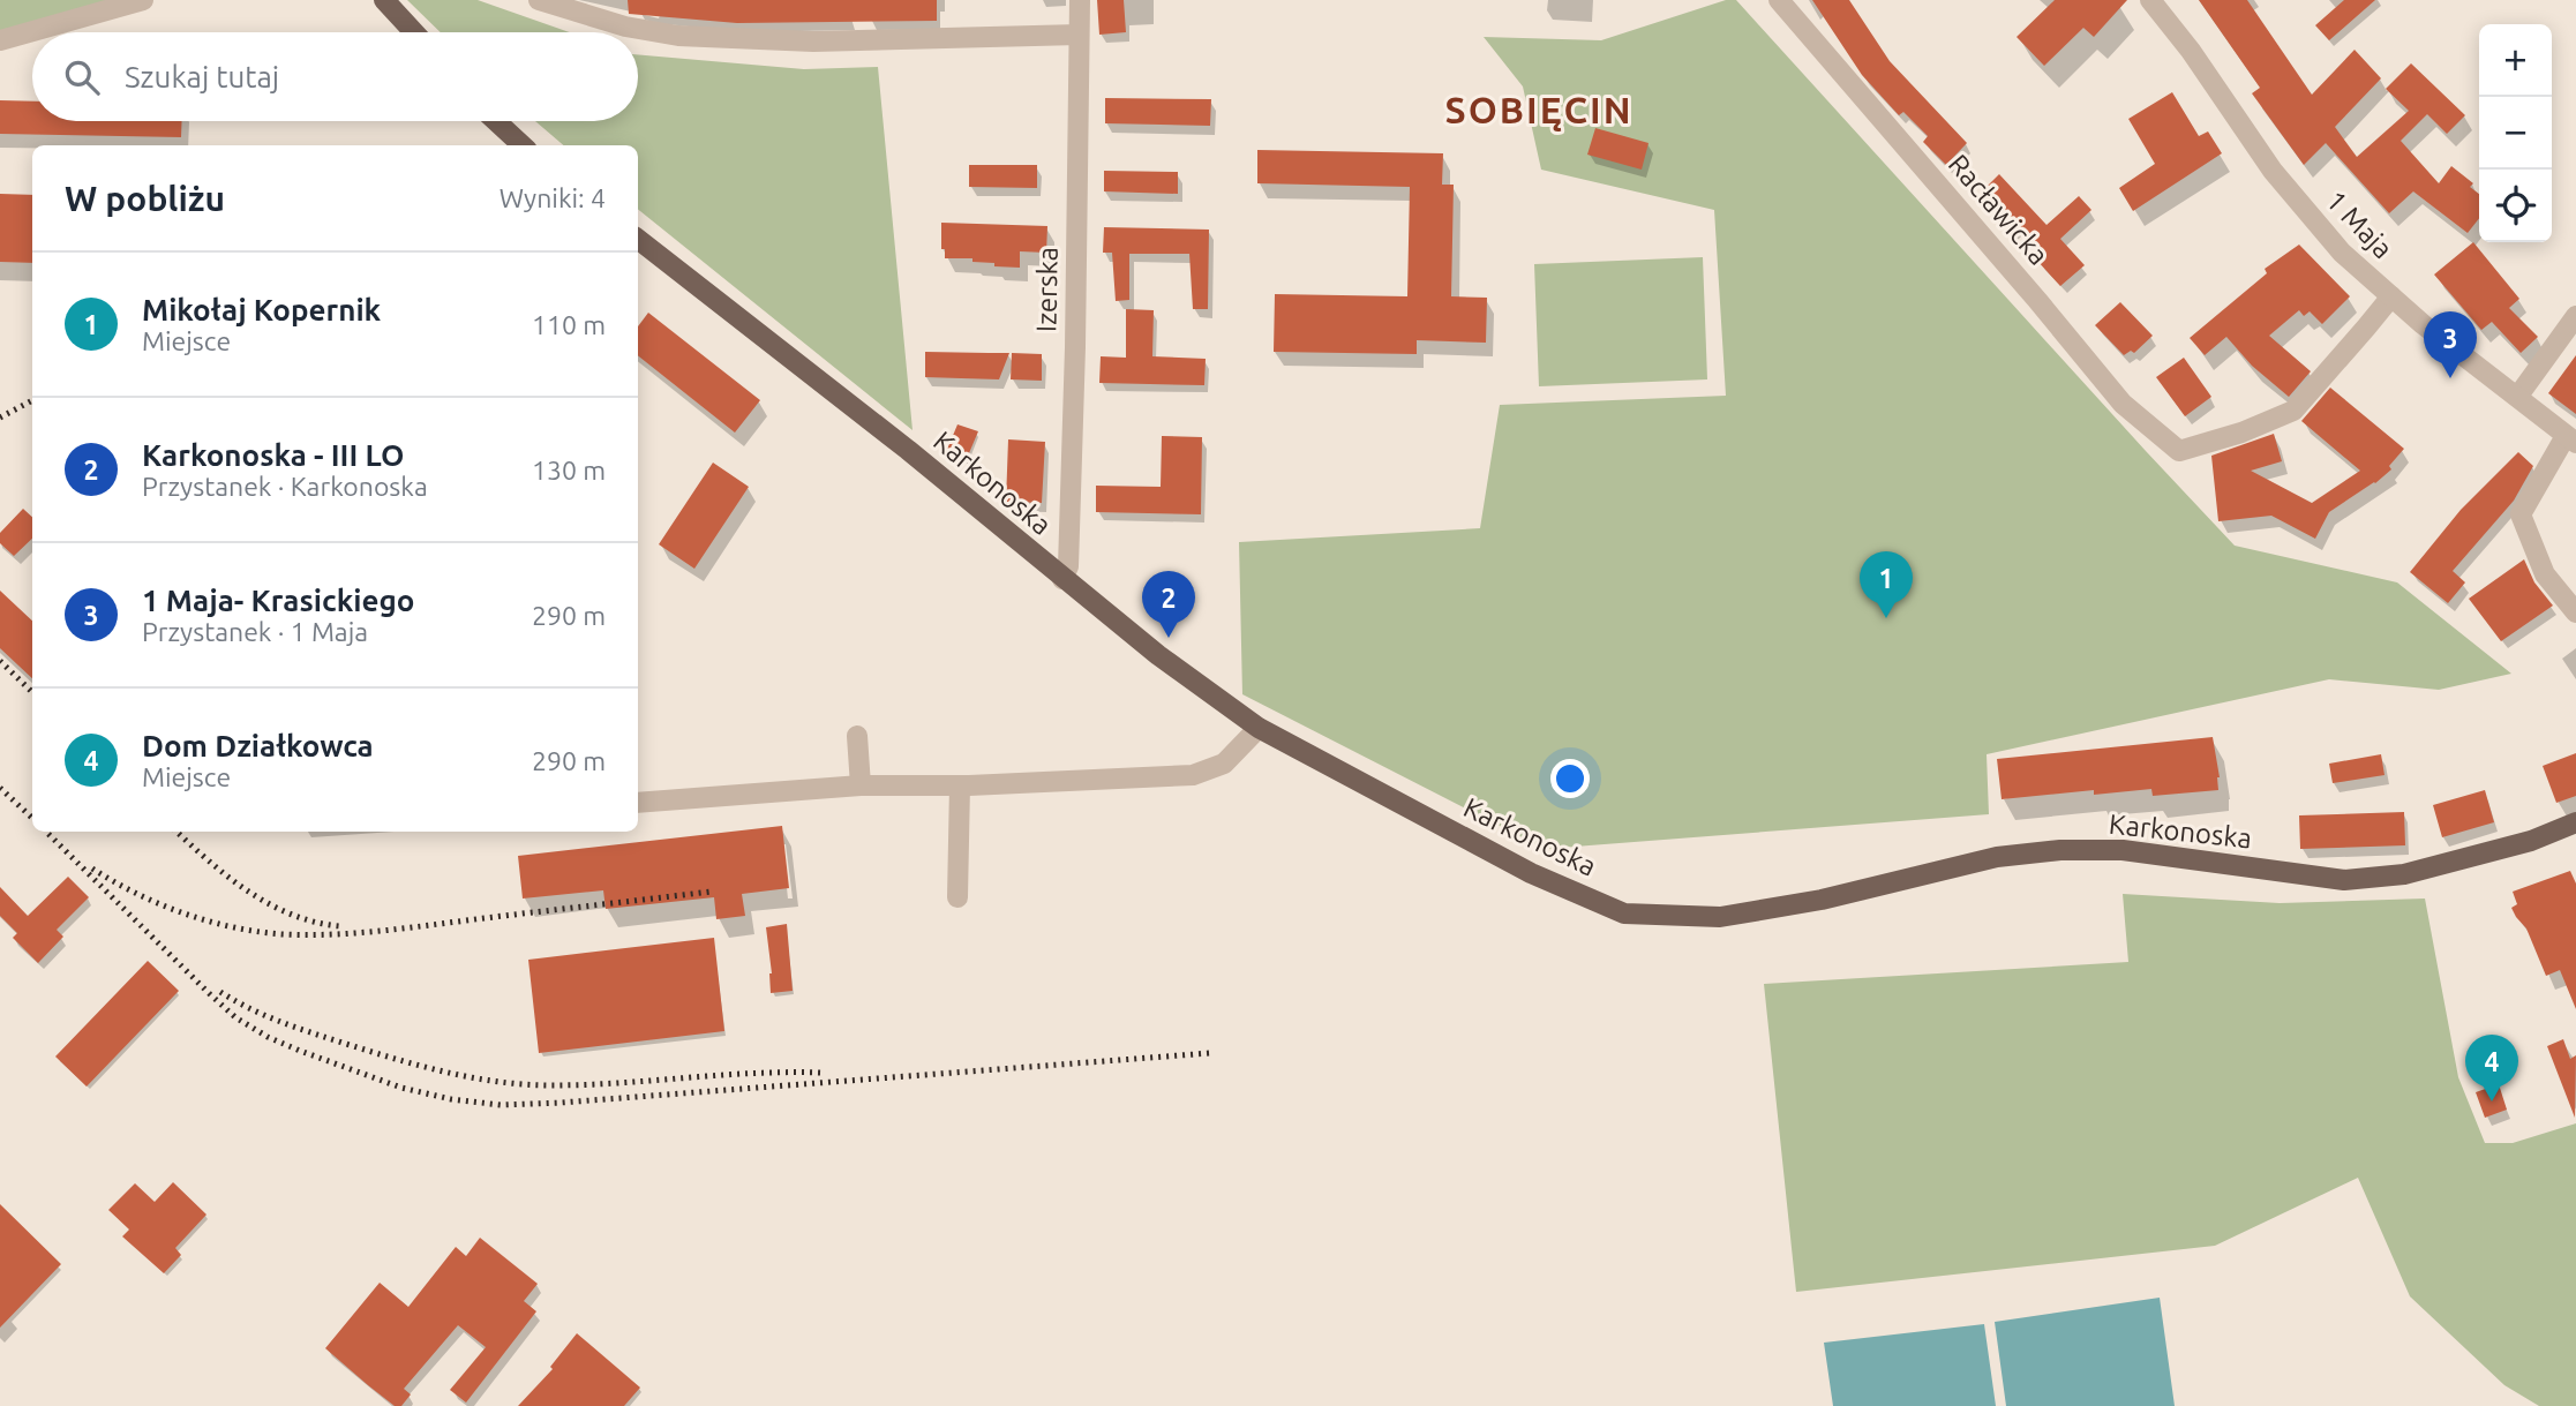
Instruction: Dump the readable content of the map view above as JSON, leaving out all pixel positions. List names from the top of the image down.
{
  "streets": {
    "main road": ["Karkonoska"],
    "street": ["Racławicka", "1 Maja", "Izerska"]
  },
  "crossings": [
    ["Racławicka", "1 Maja"],
    ["Izerska", "Karkonoska"]
  ],
  "districts": ["SOBIĘCIN"],
  "page": {
    "map_buttons": ["+", "−"],
    "search": "Szukaj tutaj",
    "heading": ["W pobliżu", "Wyniki: 4"],
    "list": [
      {
        "mark": "1",
        "name": "Mikołaj Kopernik",
        "note": "Miejsce",
        "value": "110 m"
      },
      {
        "mark": "2",
        "name": "Karkonoska - III LO",
        "note": "Przystanek · Karkonoska",
        "value": "130 m"
      },
      {
        "mark": "3",
        "name": "1 Maja- Krasickiego",
        "note": "Przystanek · 1 Maja",
        "value": "290 m"
      },
      {
        "mark": "4",
        "name": "Dom Działkowca",
        "note": "Miejsce",
        "value": "290 m"
      }
    ],
    "pins": [
      "3",
      "1",
      "2",
      "4"
    ]
  }
}
